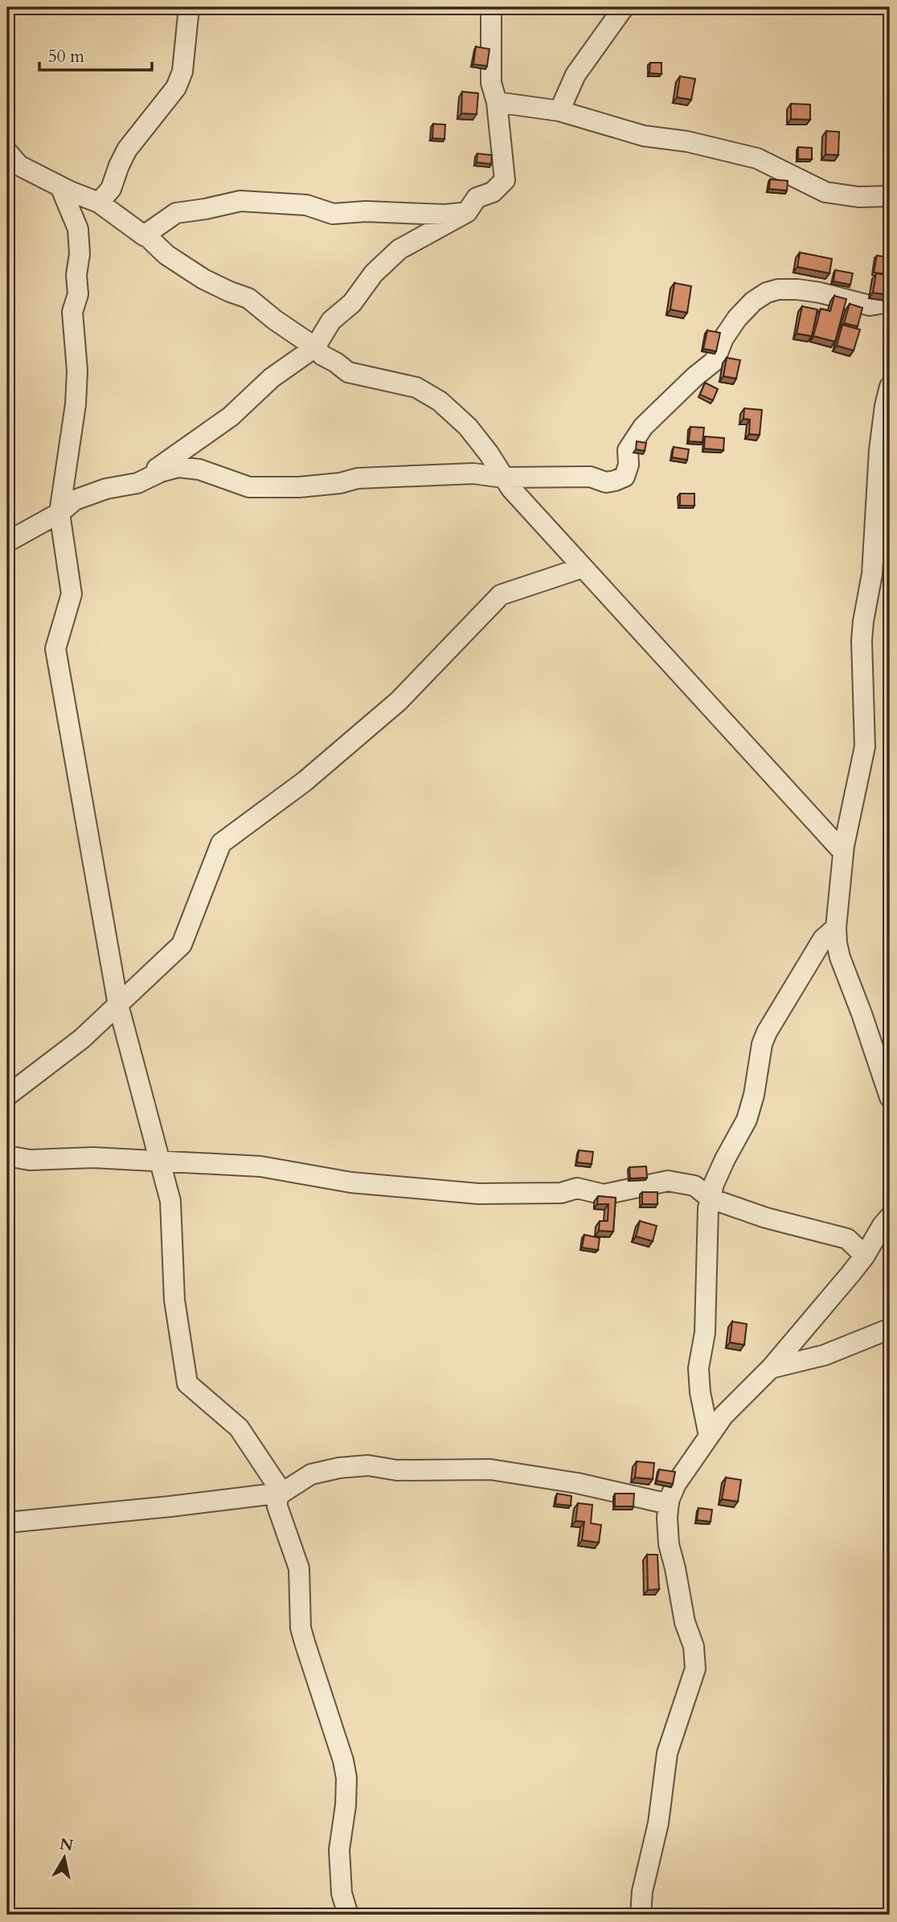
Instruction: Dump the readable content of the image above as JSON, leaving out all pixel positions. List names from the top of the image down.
{
  "scale_bar": "50 m",
  "north": "top"
}
